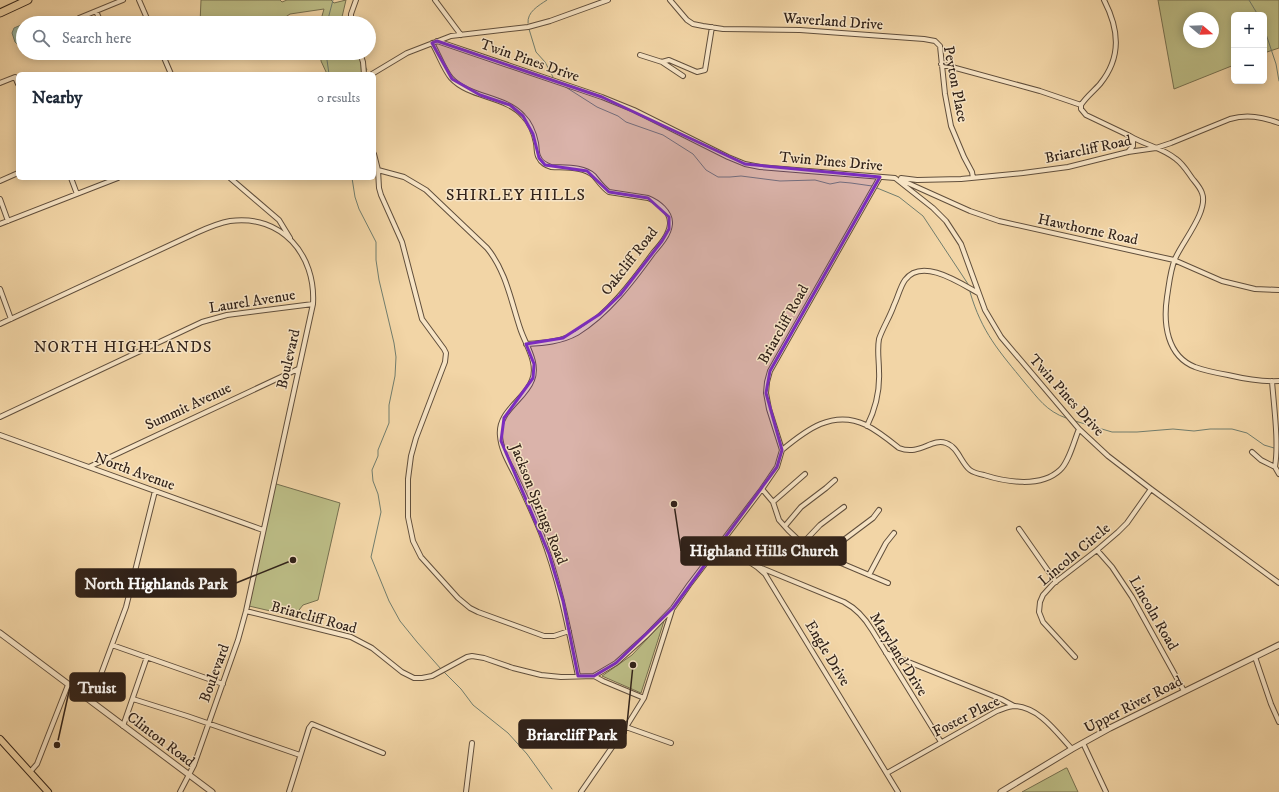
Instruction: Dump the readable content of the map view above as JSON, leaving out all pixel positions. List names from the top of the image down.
{
  "streets": {
    "street": [
      "Waverland Drive",
      "Twin Pines Drive",
      "Peyton Place",
      "Briarcliff Road",
      "Hawthorne Road",
      "Oakcliff Road",
      "Laurel Avenue",
      "Boulevard",
      "Summit Avenue",
      "North Avenue",
      "Jackson Springs Road",
      "Lincoln Circle",
      "Lincoln Road",
      "Engle Drive",
      "Maryland Drive",
      "Upper River Road",
      "Foster Place",
      "Clinton Road"
    ]
  },
  "crossings": [
    ["Waverland Drive", "Peyton Place"],
    ["Twin Pines Drive", "Briarcliff Road"],
    ["Twin Pines Drive", "Hawthorne Road"],
    ["Twin Pines Drive", "Oakcliff Road"],
    ["Twin Pines Drive", "Lincoln Circle"],
    ["Peyton Place", "Briarcliff Road"],
    ["Briarcliff Road", "Hawthorne Road"],
    ["Briarcliff Road", "Boulevard"],
    ["Briarcliff Road", "Jackson Springs Road"],
    ["Oakcliff Road", "Jackson Springs Road"],
    ["Laurel Avenue", "Boulevard"],
    ["Boulevard", "Summit Avenue"],
    ["Boulevard", "North Avenue"],
    ["Boulevard", "Clinton Road"],
    ["Summit Avenue", "North Avenue"],
    ["Lincoln Circle", "Lincoln Road"],
    ["Lincoln Road", "Upper River Road"],
    ["Engle Drive", "Maryland Drive"],
    ["Engle Drive", "Foster Place"],
    ["Maryland Drive", "Foster Place"],
    ["Upper River Road", "Foster Place"]
  ],
  "districts": ["SHIRLEY HILLS", "NORTH HIGHLANDS"],
  "places": [
    "Highland Hills Church",
    "North Highlands Park",
    "Briarcliff Park",
    "Truist"
  ],
  "north": "right",
  "page": {
    "map_buttons": ["+", "−"],
    "search": "Search here",
    "heading": ["Nearby", "0 results"]
  }
}
